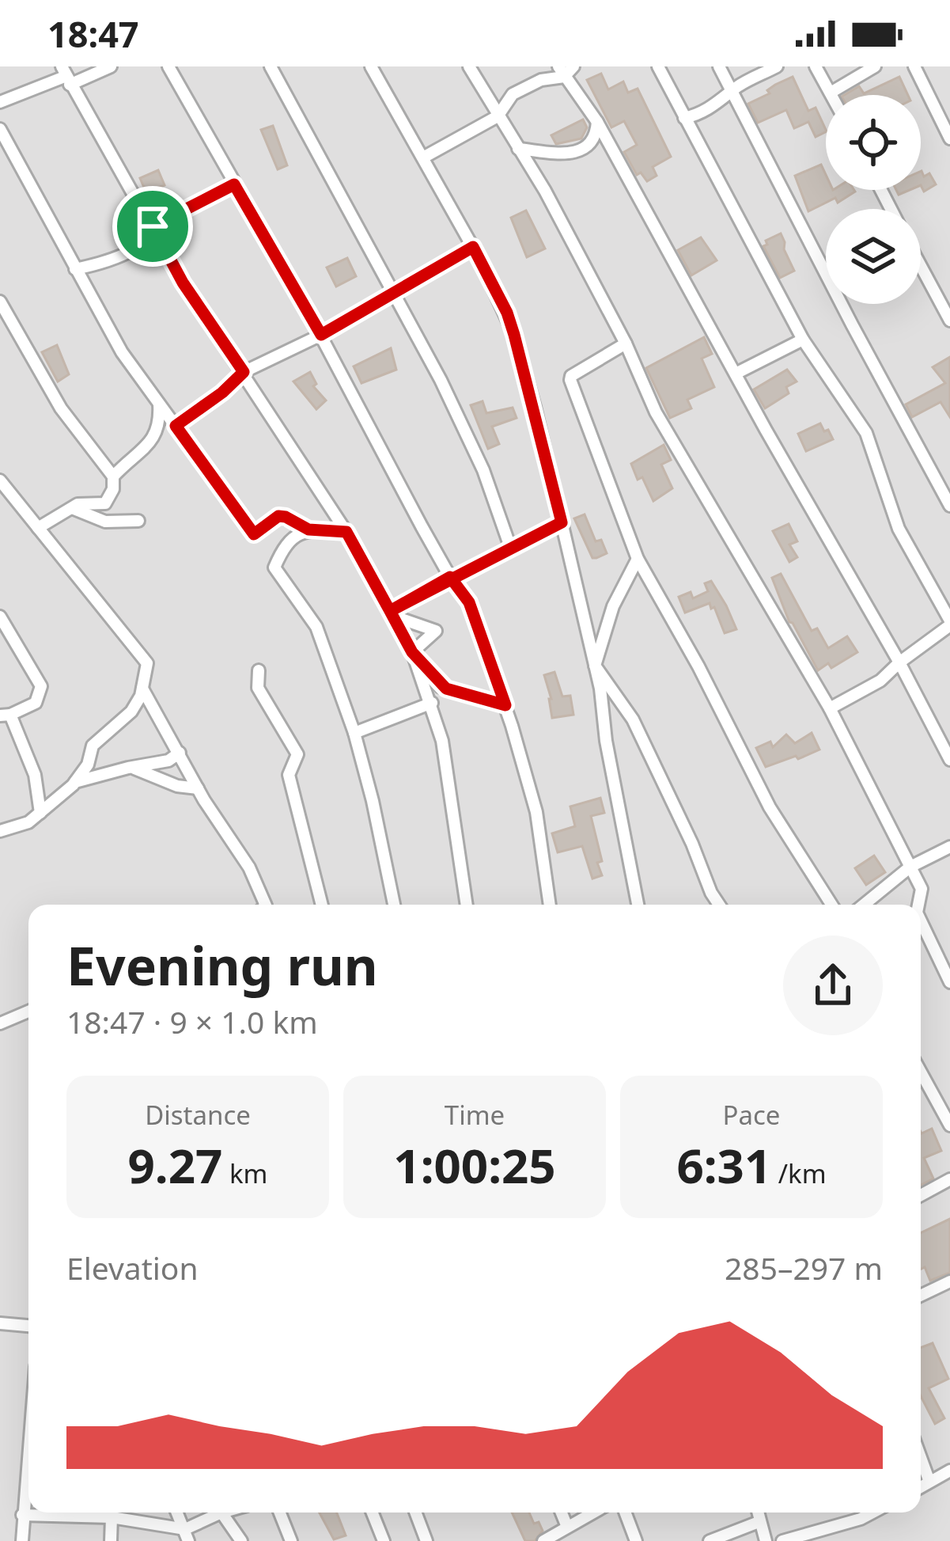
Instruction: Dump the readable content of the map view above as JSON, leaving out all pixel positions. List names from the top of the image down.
{
  "page": {
    "status": "18:47",
    "heading": ["Evening run", "18:47 · 9 × 1.0 km"],
    "stats": [
      ["Distance", "9.27 km"],
      ["Time", "1:00:25"],
      ["Pace", "6:31 /km"]
    ],
    "chart": ["Elevation", "285–297 m"]
  }
}
